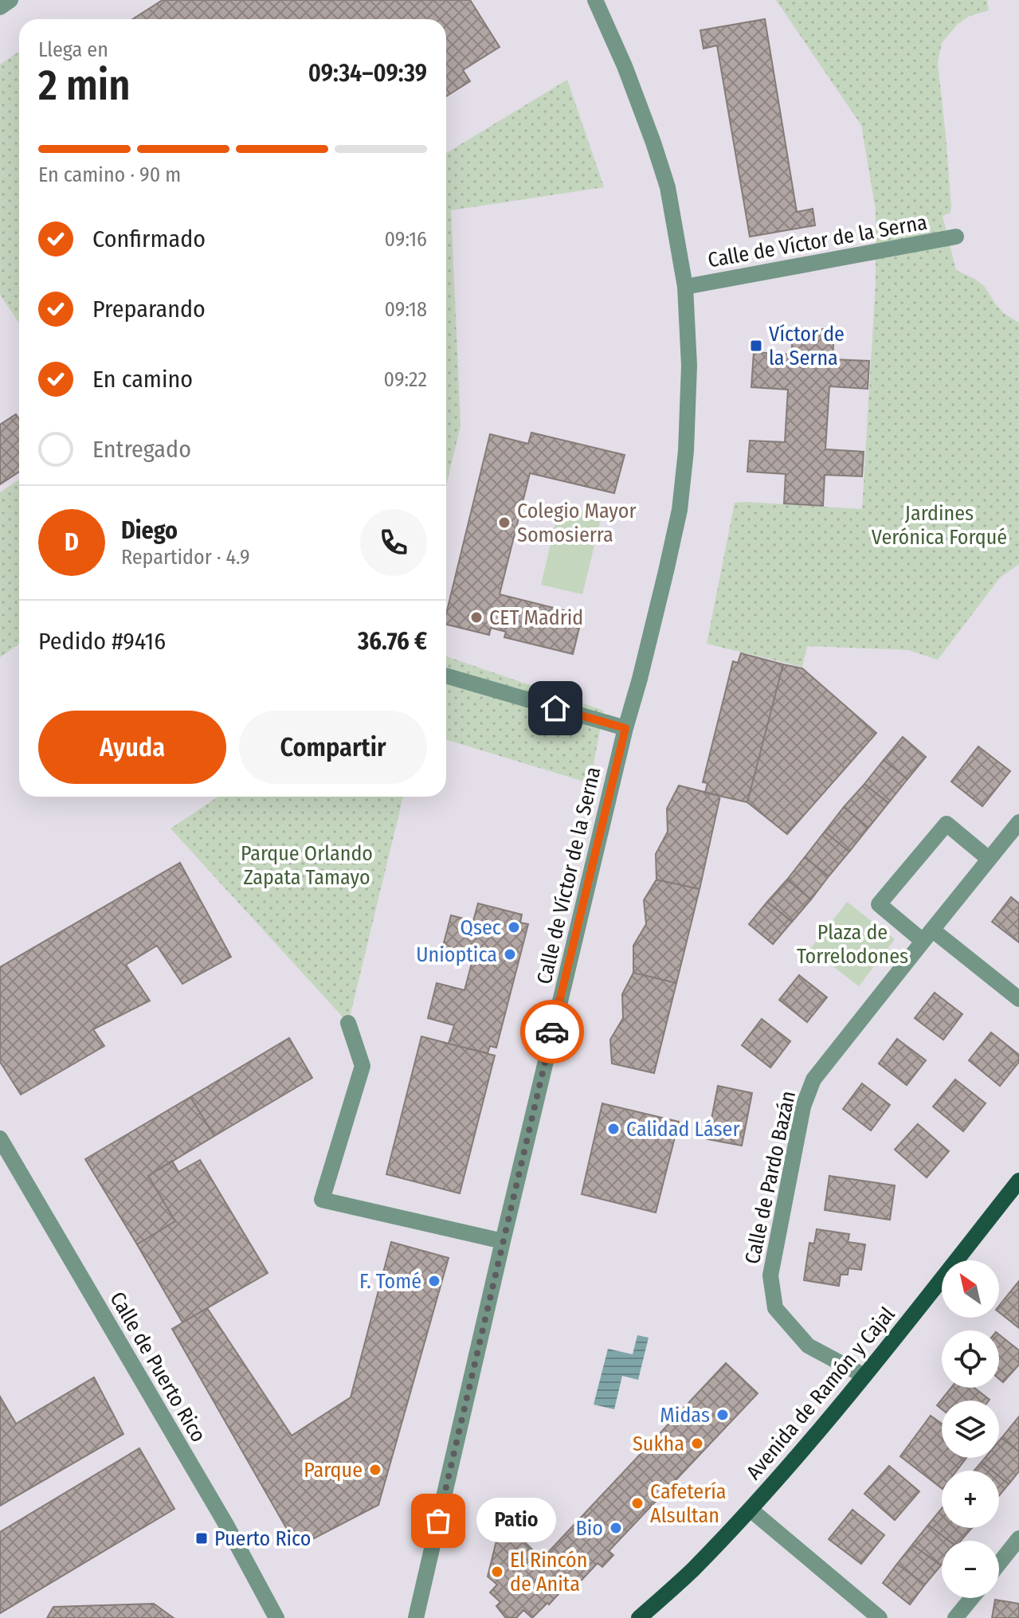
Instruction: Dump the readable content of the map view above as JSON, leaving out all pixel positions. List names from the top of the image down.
{
  "streets": {
    "main road": ["Avenida de Ramón y Cajal"],
    "street": ["Calle de Víctor de la Serna", "Calle de Pardo Bazán", "Calle de Puerto Rico"]
  },
  "crossings": [
    ["Calle de Pardo Bazán", "Avenida de Ramón y Cajal"]
  ],
  "parks": ["Jardines Verónica Forqué", "Parque Orlando Zapata Tamayo", "Plaza de Torrelodones"],
  "places": {
    "transit": ["Víctor de la Serna", "Puerto Rico"],
    "other": [
      "Colegio Mayor Somosierra",
      "CET Madrid",
      "Qsec",
      "Unioptica",
      "Calidad Láser",
      "F. Tomé",
      "Midas",
      "Sukha",
      "Parque",
      "Cafetería Alsultan",
      "Patio",
      "Bio",
      "El Rincón de Anita"
    ]
  },
  "north": "top left",
  "page": {
    "heading": ["2 min", "Llega en", "09:34–09:39"],
    "panel": [
      "Diego",
      "Repartidor · 4.9",
      "Pedido #9416",
      "36.76 €"
    ],
    "bar": "En camino · 90 m",
    "list": [
      ["Confirmado", "09:16"],
      ["Preparando", "09:18"],
      ["En camino", "09:22"],
      "Entregado"
    ],
    "round": "D",
    "buttons": ["Ayuda", "Compartir"],
    "map_buttons": ["+", "−"],
    "bubble": "Patio"
  }
}
